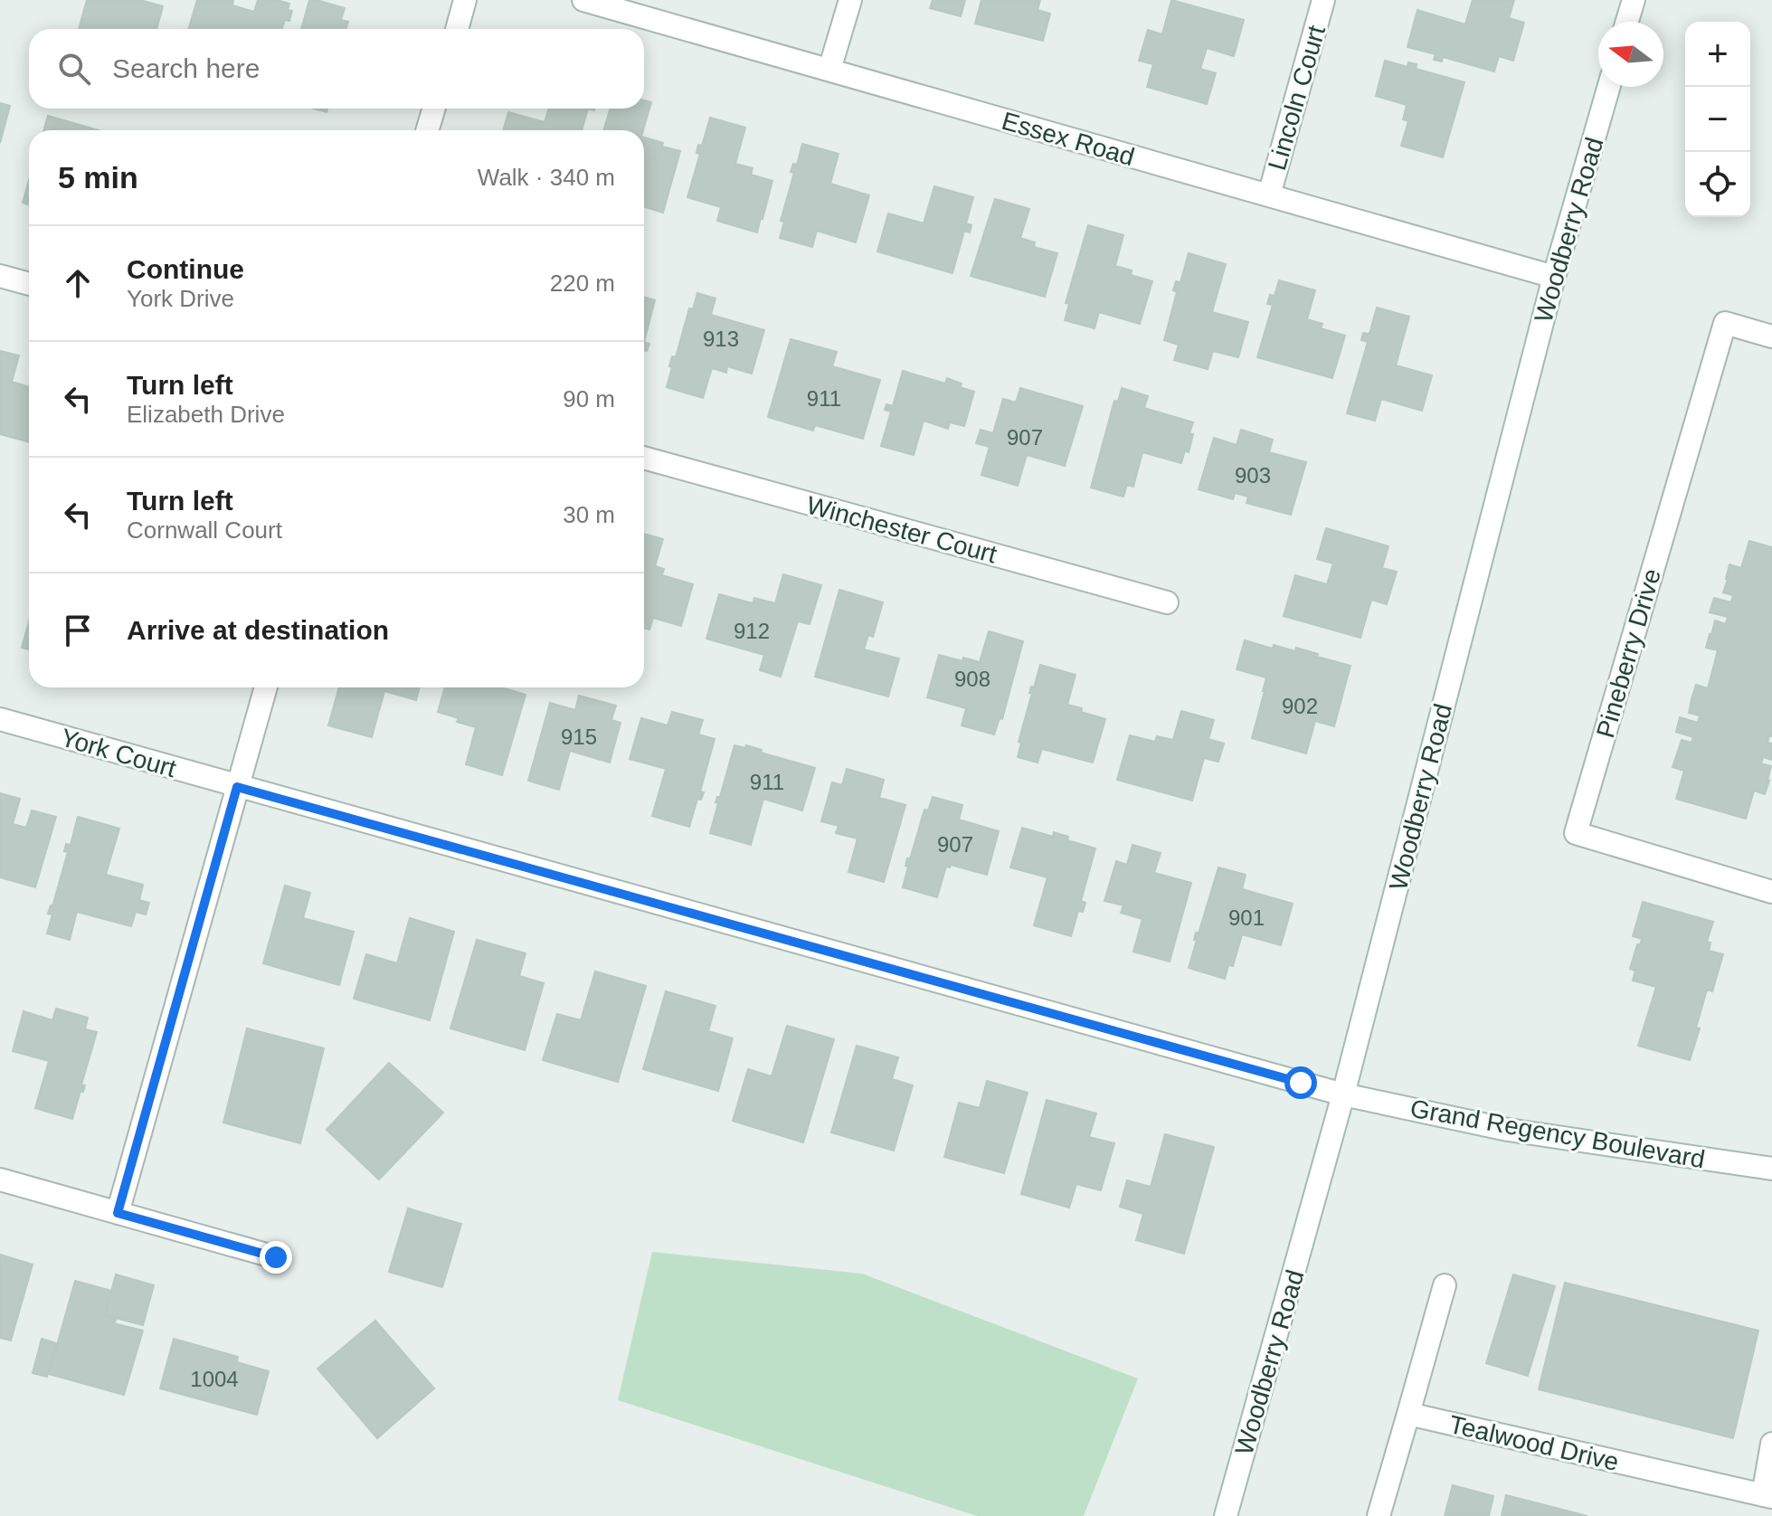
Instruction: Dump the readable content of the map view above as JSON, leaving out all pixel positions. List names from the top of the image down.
{
  "streets": {
    "street": [
      "Lincoln Court",
      "Essex Road",
      "Woodberry Road",
      "Winchester Court",
      "Pineberry Drive",
      "York Court",
      "Grand Regency Boulevard",
      "Tealwood Drive"
    ]
  },
  "crossings": [
    ["Lincoln Court", "Essex Road"],
    ["Essex Road", "Woodberry Road"],
    ["Woodberry Road", "York Court"],
    ["Woodberry Road", "Grand Regency Boulevard"],
    ["York Court", "Grand Regency Boulevard"]
  ],
  "house_numbers": [
    "913",
    "911",
    "907",
    "903",
    "912",
    "908",
    "902",
    "915",
    "911",
    "907",
    "901",
    "1004"
  ],
  "north": "left",
  "page": {
    "map_buttons": ["+", "−"],
    "search": "Search here",
    "heading": ["5 min", "Walk · 340 m"],
    "list": [
      ["Continue", "York Drive", "220 m"],
      ["Turn left", "Elizabeth Drive", "90 m"],
      ["Turn left", "Cornwall Court", "30 m"],
      "Arrive at destination"
    ]
  }
}
